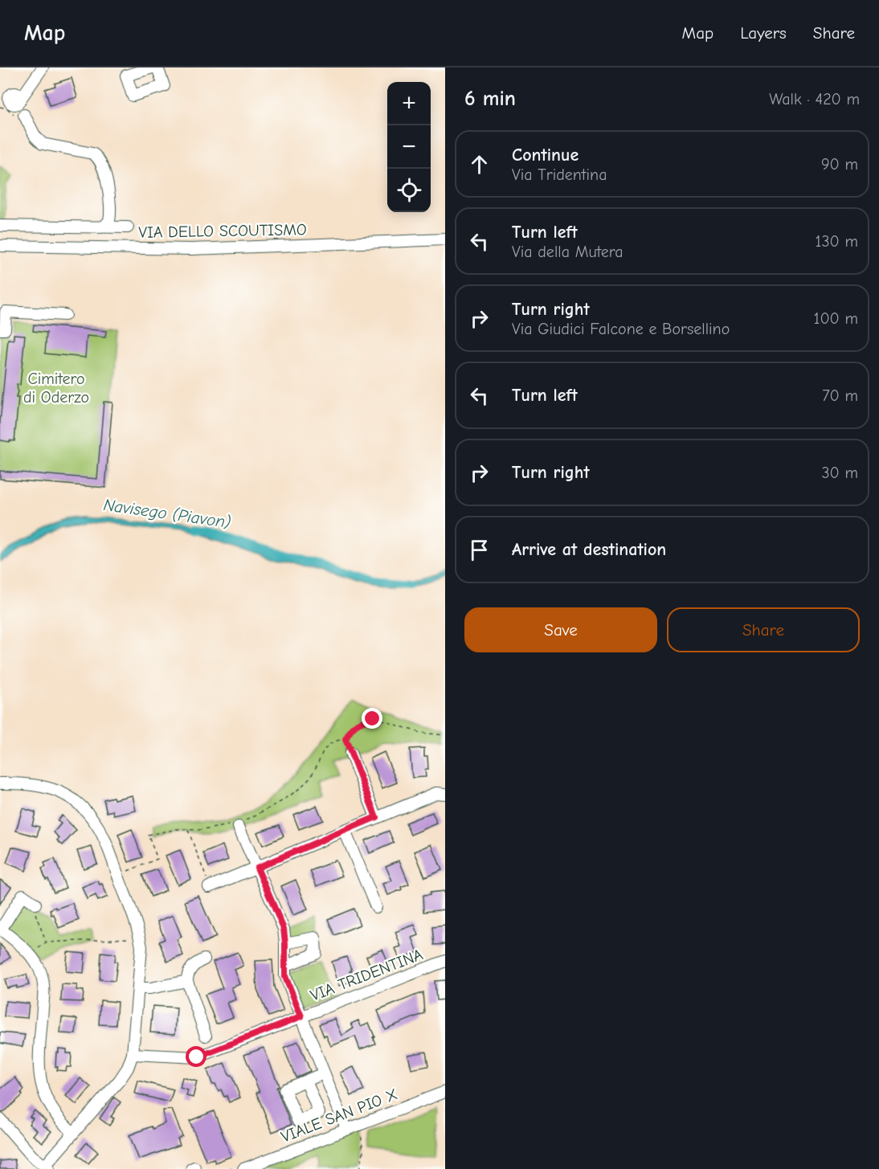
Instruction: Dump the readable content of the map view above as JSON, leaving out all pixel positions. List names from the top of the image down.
{
  "streets": {
    "street": ["VIA DELLO SCOUTISMO", "VIA TRIDENTINA", "VIALE SAN PIO X"]
  },
  "water": ["Navisego (Piavon)"],
  "parks": ["Cimitero di Oderzo"],
  "page": {
    "header": "Map",
    "nav": ["Map", "Layers", "Share"],
    "heading": ["6 min", "Walk · 420 m"],
    "map_buttons": ["+", "−"],
    "list": [
      ["Continue", "Via Tridentina", "90 m"],
      ["Turn left", "Via della Mutera", "130 m"],
      ["Turn right", "Via Giudici Falcone e Borsellino", "100 m"],
      ["Turn left", "70 m"],
      ["Turn right", "30 m"],
      "Arrive at destination"
    ],
    "buttons": ["Save", "Share"]
  }
}
